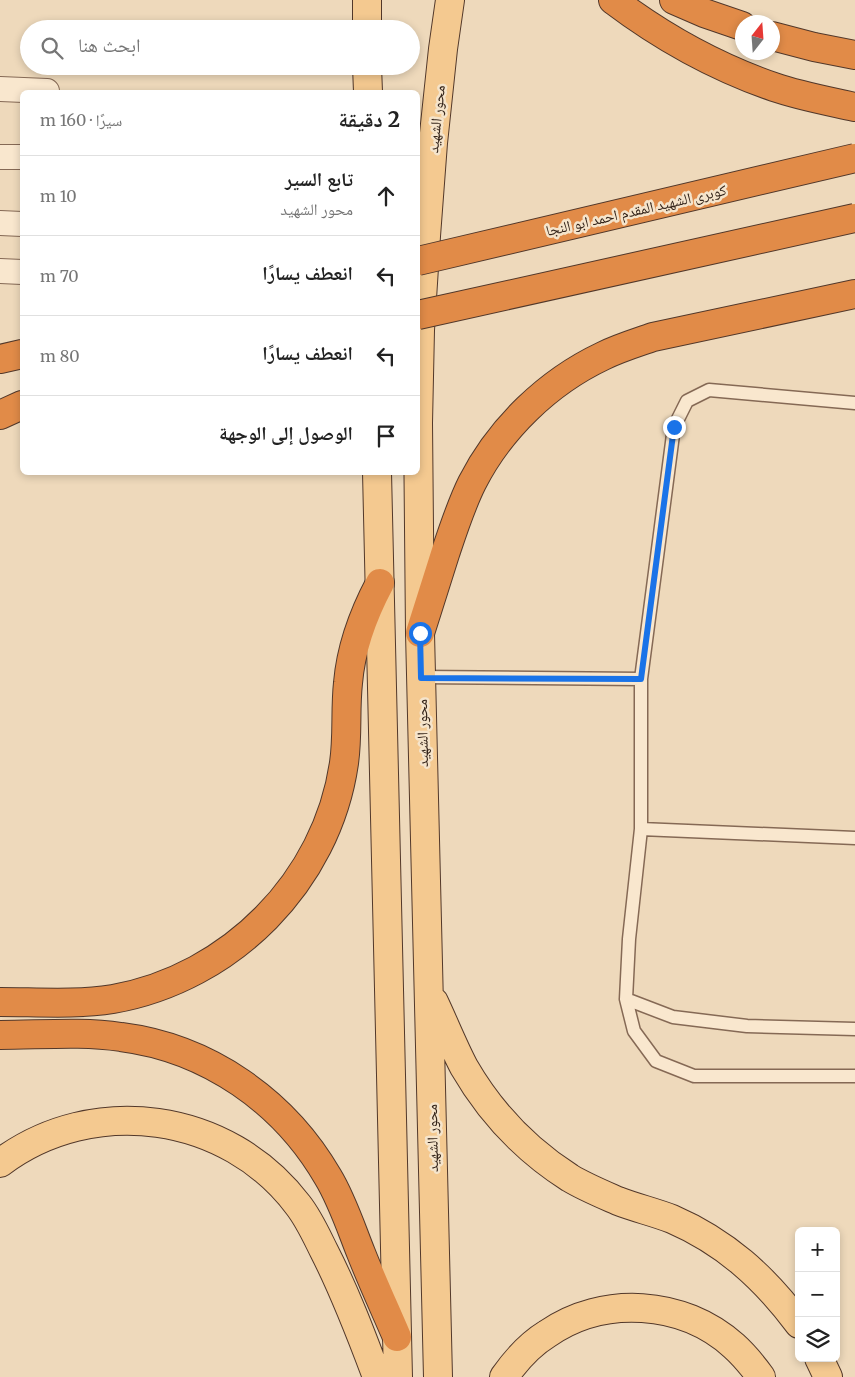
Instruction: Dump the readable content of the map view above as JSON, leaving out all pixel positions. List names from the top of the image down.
{
  "streets": {
    "highway": ["كوبرى الشهيد المقدم احمد ابو النجا"],
    "main road": ["محور الشهيد"]
  },
  "north": "top",
  "page": {
    "search": "ابحث هنا",
    "heading": ["2 دقيقة", "سيرًا · 160 m"],
    "list": [
      ["تابع السير", "محور الشهيد", "10 m"],
      ["انعطف يسارًا", "70 m"],
      ["انعطف يسارًا", "80 m"],
      "الوصول إلى الوجهة"
    ],
    "map_buttons": ["+", "−"]
  }
}
